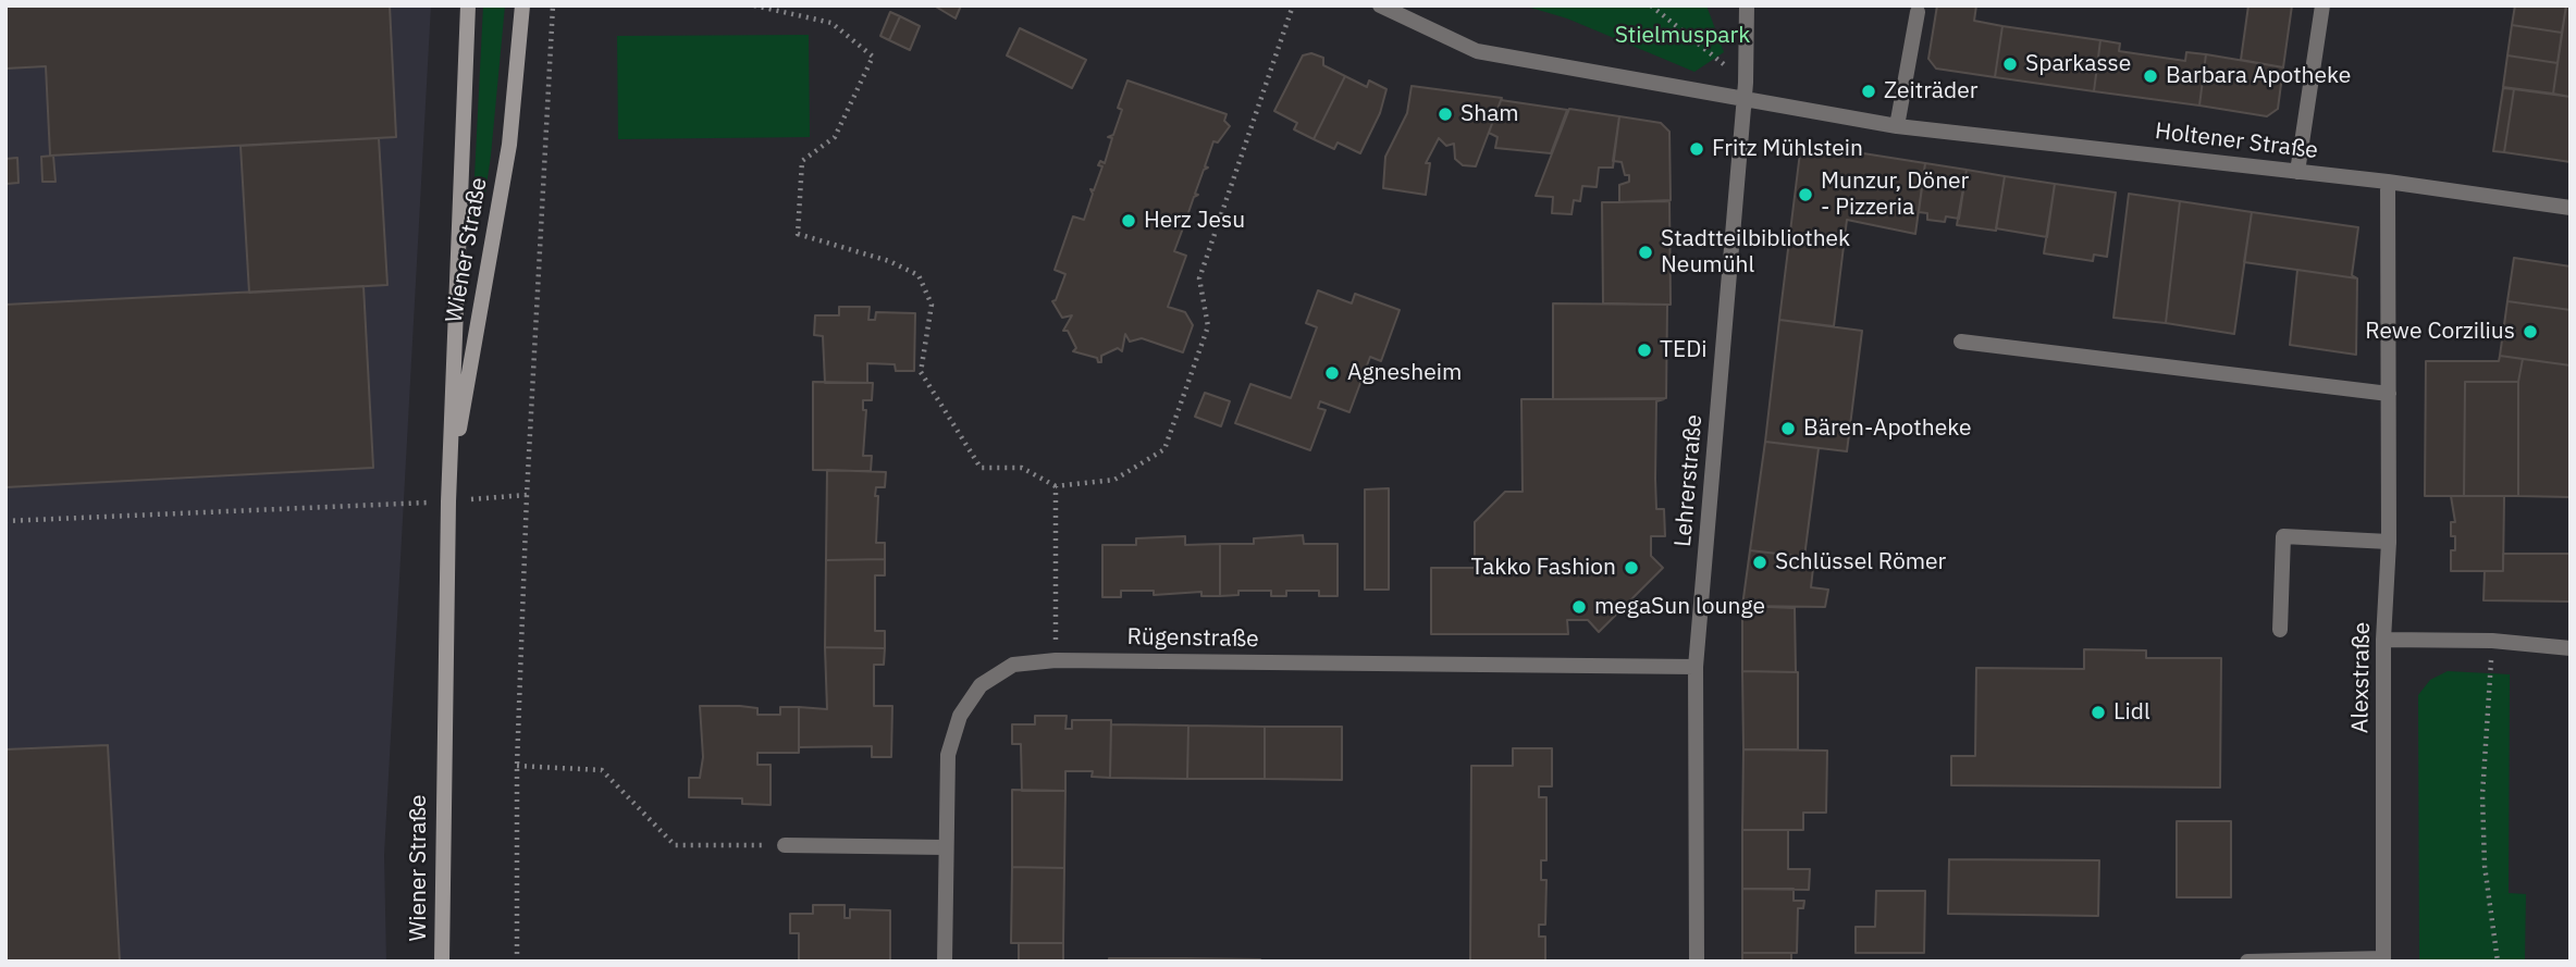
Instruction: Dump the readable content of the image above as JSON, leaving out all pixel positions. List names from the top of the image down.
{
  "streets": {
    "street": [
      "Holtener Straße",
      "Wiener Straße",
      "Lehrerstraße",
      "Rügenstraße",
      "Alexstraße"
    ]
  },
  "crossings": [
    ["Holtener Straße", "Lehrerstraße"],
    ["Holtener Straße", "Alexstraße"],
    ["Lehrerstraße", "Rügenstraße"]
  ],
  "parks": ["Stielmuspark"],
  "places": [
    "Sparkasse",
    "Barbara Apotheke",
    "Zeiträder",
    "Sham",
    "Fritz Mühlstein",
    "Munzur, Döner - Pizzeria",
    "Herz Jesu",
    "Stadtteilbibliothek Neumühl",
    "Rewe Corzilius",
    "TEDi",
    "Agnesheim",
    "Bären-Apotheke",
    "Schlüssel Römer",
    "Takko Fashion",
    "megaSun lounge",
    "Lidl"
  ]
}
